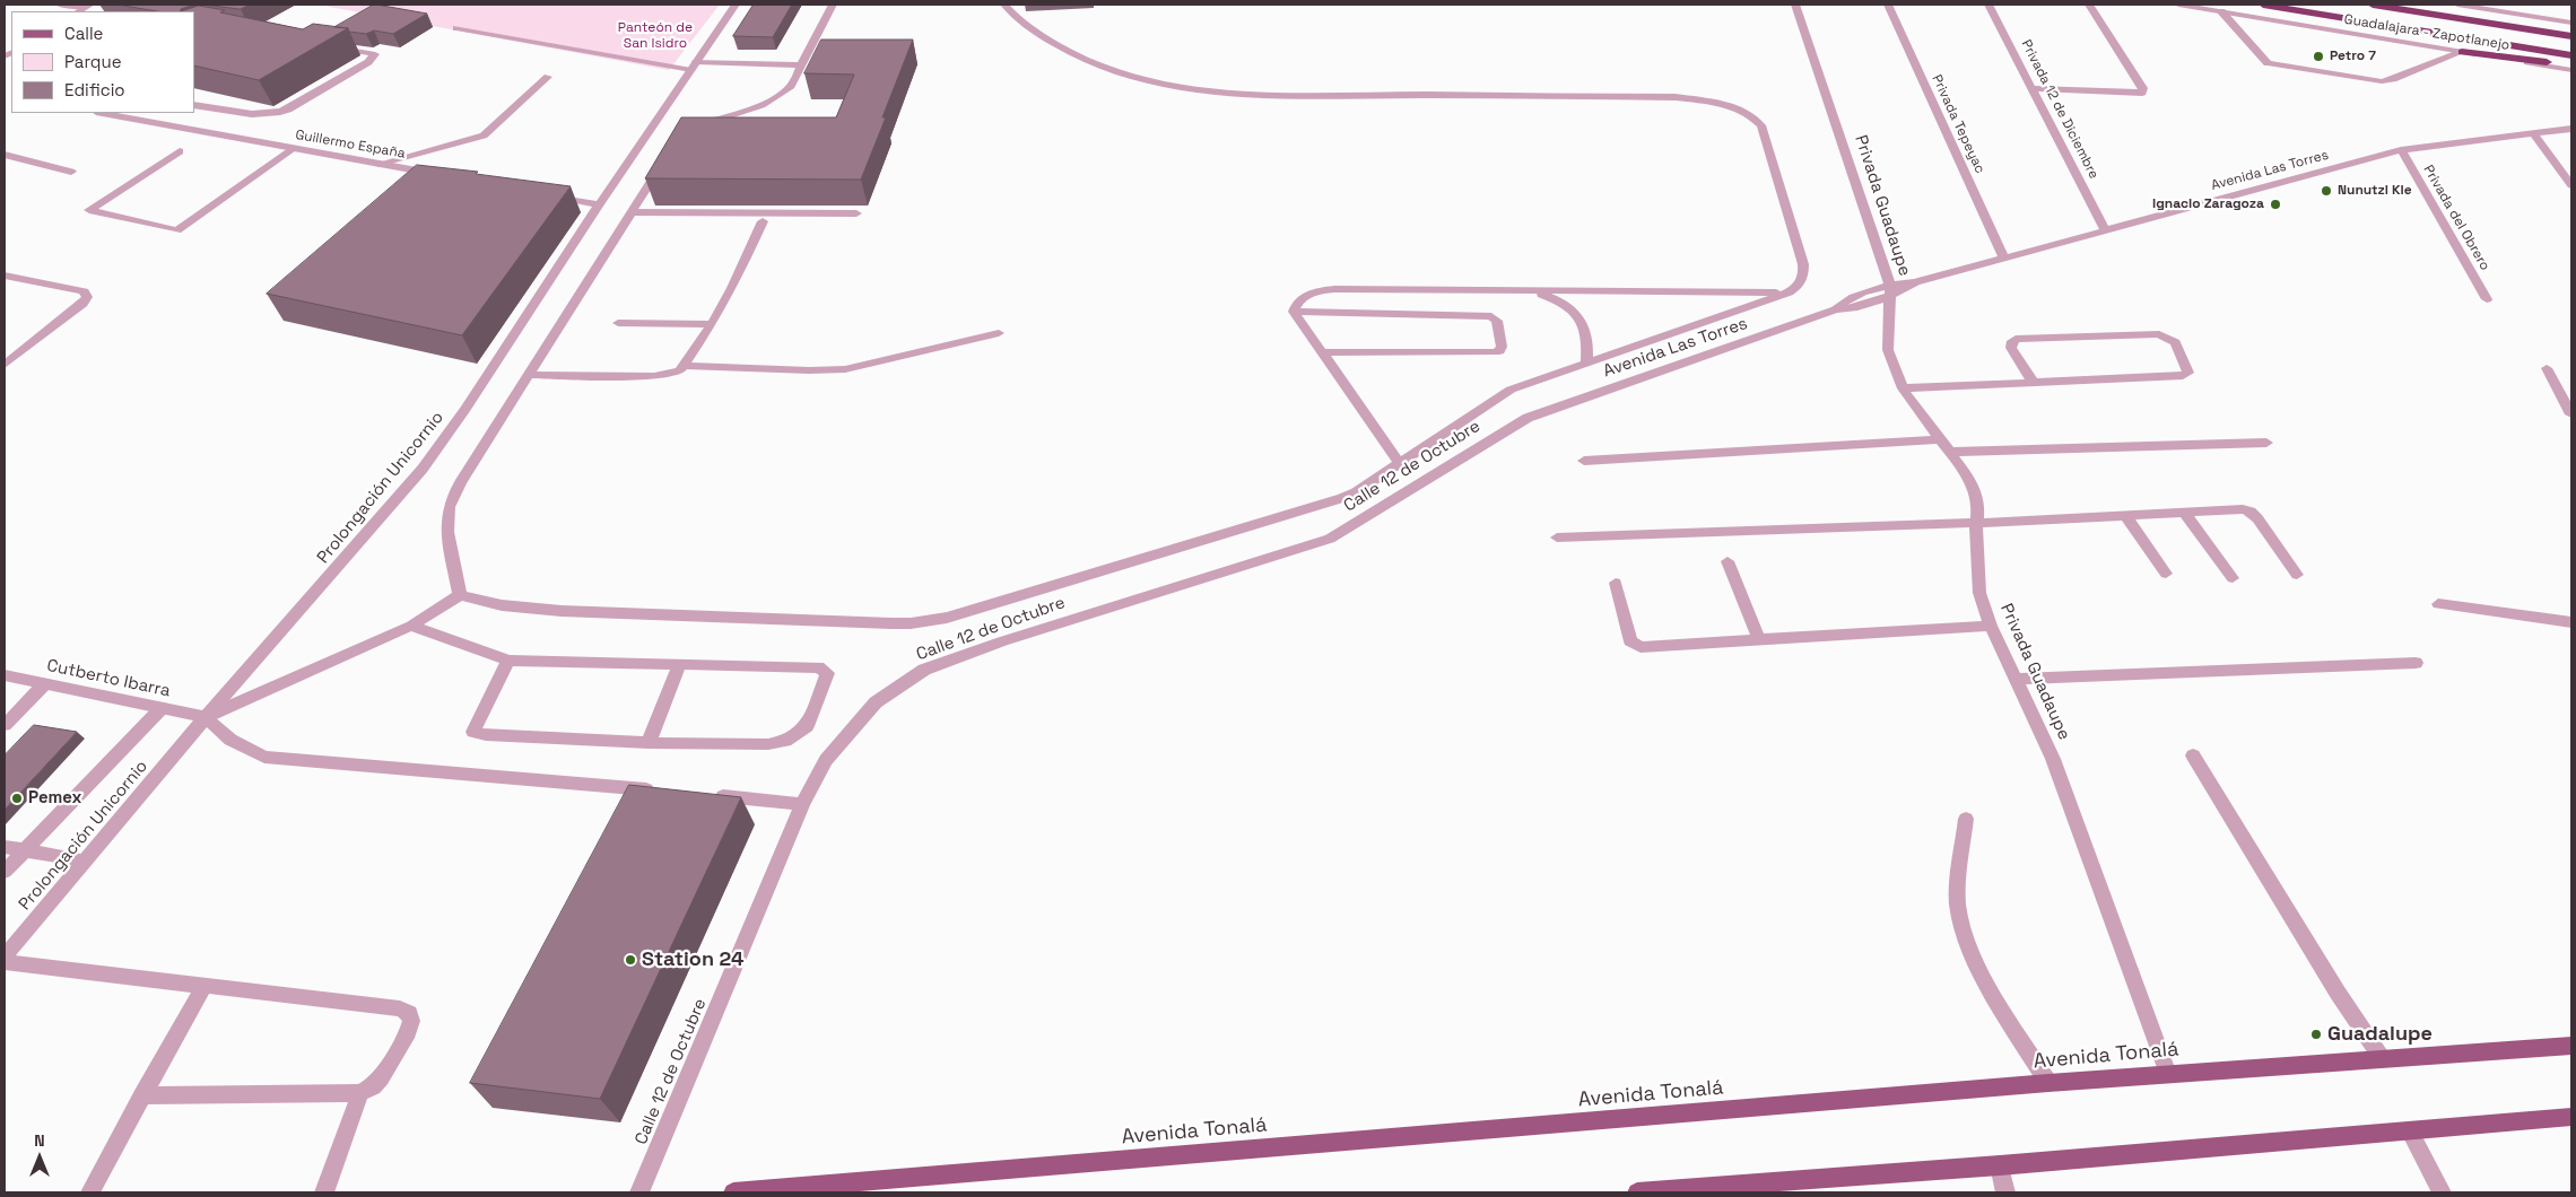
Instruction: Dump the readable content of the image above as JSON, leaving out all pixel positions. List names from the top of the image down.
{
  "streets": {
    "main road": ["Avenida Tonalá"],
    "street": [
      "Guadalajara - Zapotlanejo",
      "Privada 12 de Diciembre",
      "Privada Tepeyac",
      "Guillermo España",
      "Avenida Las Torres",
      "Privada Guadaupe",
      "Privada del Obrero",
      "Calle 12 de Octubre",
      "Prolongación Unicornio",
      "Cutberto Ibarra"
    ]
  },
  "crossings": [
    ["Privada 12 de Diciembre", "Avenida Las Torres"],
    ["Privada Tepeyac", "Avenida Las Torres"],
    ["Avenida Las Torres", "Privada Guadaupe"],
    ["Avenida Las Torres", "Privada del Obrero"],
    ["Avenida Las Torres", "Calle 12 de Octubre"],
    ["Privada Guadaupe", "Avenida Tonalá"],
    ["Prolongación Unicornio", "Cutberto Ibarra"]
  ],
  "parks": ["Panteón de San Isidro"],
  "places": [
    "Petro 7",
    "Nunutzi Kie",
    "Ignacio Zaragoza",
    "Pemex",
    "Station 24",
    "Guadalupe"
  ],
  "legend": ["Calle", "Parque", "Edificio"],
  "north": "top"
}
